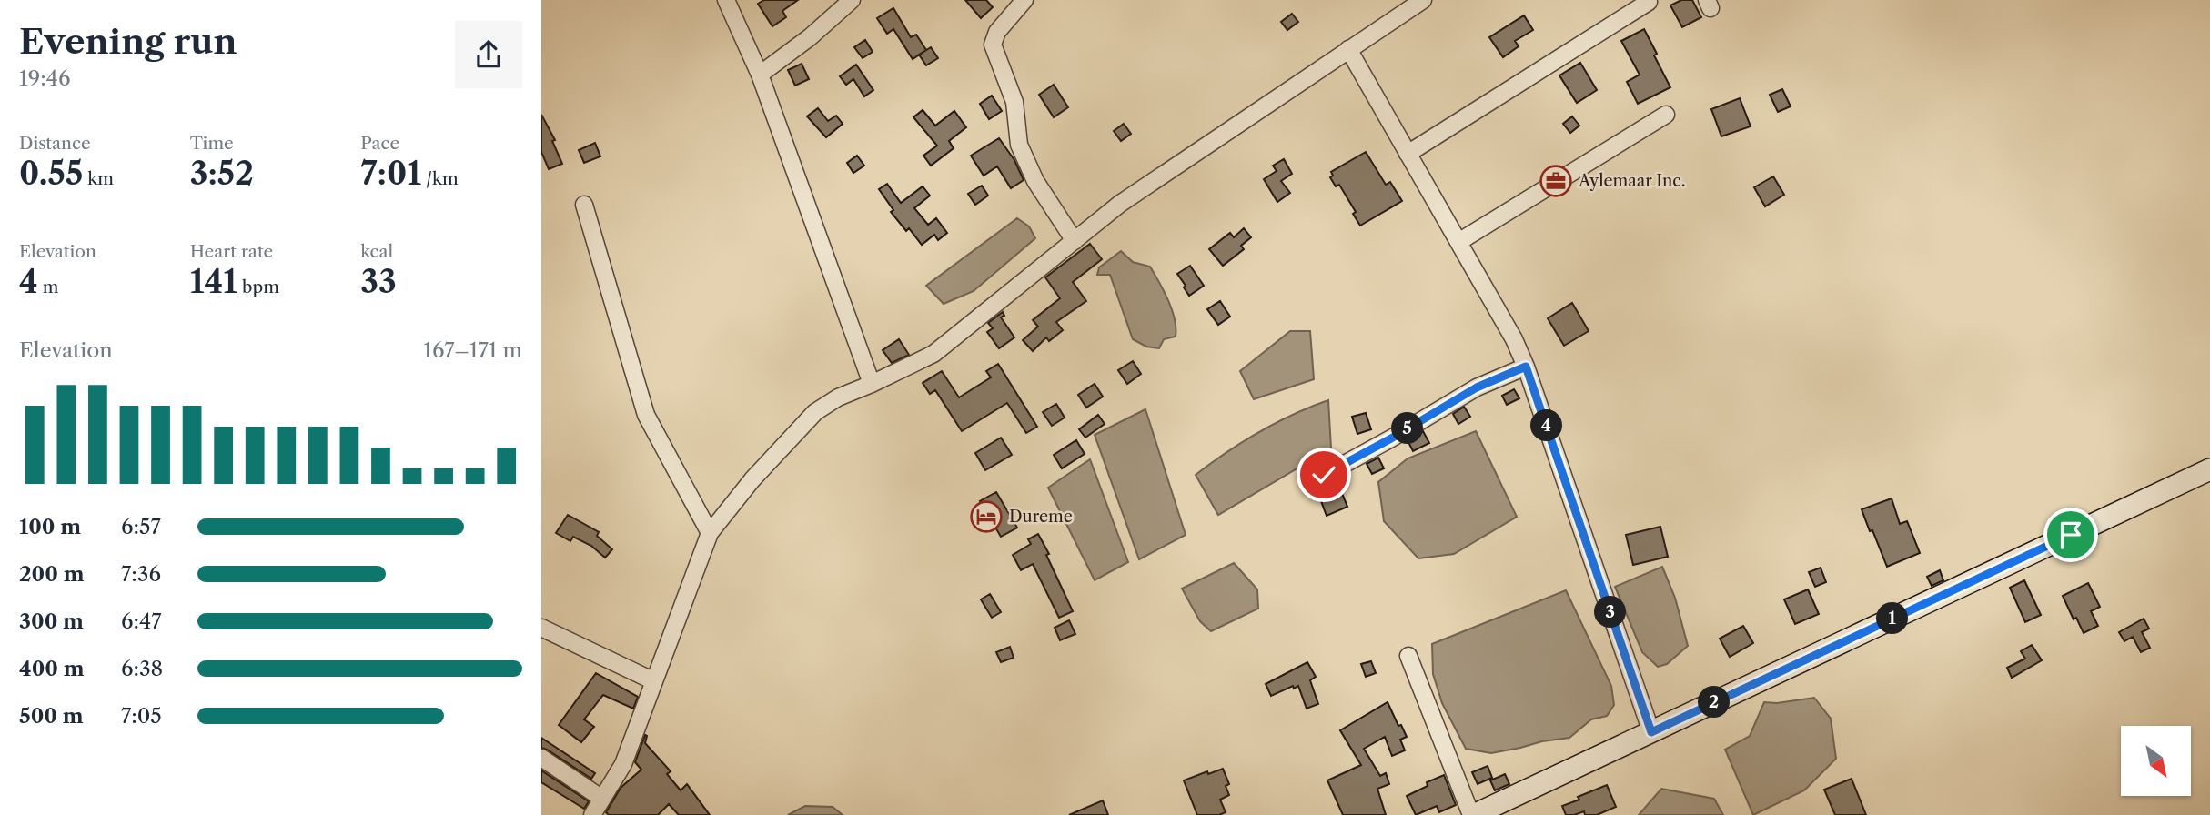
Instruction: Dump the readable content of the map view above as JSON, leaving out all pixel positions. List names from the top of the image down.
{
  "places": {
    "office": ["Aylemaar Inc."],
    "hotel": ["Dureme"]
  },
  "north": "bottom right",
  "page": {
    "heading": ["Evening run", "19:46"],
    "stats": [
      ["Distance", "0.55 km"],
      ["Time", "3:52"],
      ["Pace", "7:01 /km"],
      ["Elevation", "4 m"],
      ["Heart rate", "141 bpm"],
      ["kcal", "33"]
    ],
    "chart": ["Elevation", "167–171 m"],
    "pins": [
      "4",
      "5",
      "3",
      "1",
      "2"
    ],
    "list": [
      {
        "name": "100 m",
        "note": "6:57"
      },
      {
        "name": "200 m",
        "note": "7:36"
      },
      {
        "name": "300 m",
        "note": "6:47"
      },
      {
        "name": "400 m",
        "note": "6:38"
      },
      {
        "name": "500 m",
        "note": "7:05"
      }
    ]
  }
}
